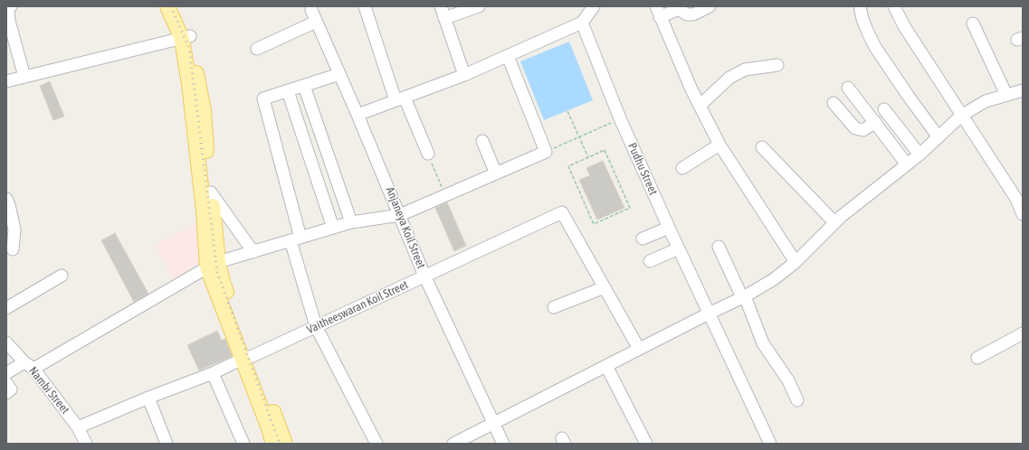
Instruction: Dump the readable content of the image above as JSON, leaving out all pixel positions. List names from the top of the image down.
{
  "streets": {
    "street": [
      "Pudhu Street",
      "Anjaneya Koil Street",
      "Vaitheeswaran Koil Street",
      "Nambi Street"
    ]
  },
  "crossings": [
    ["Anjaneya Koil Street", "Vaitheeswaran Koil Street"],
    ["Vaitheeswaran Koil Street", "Nambi Street"]
  ]
}
